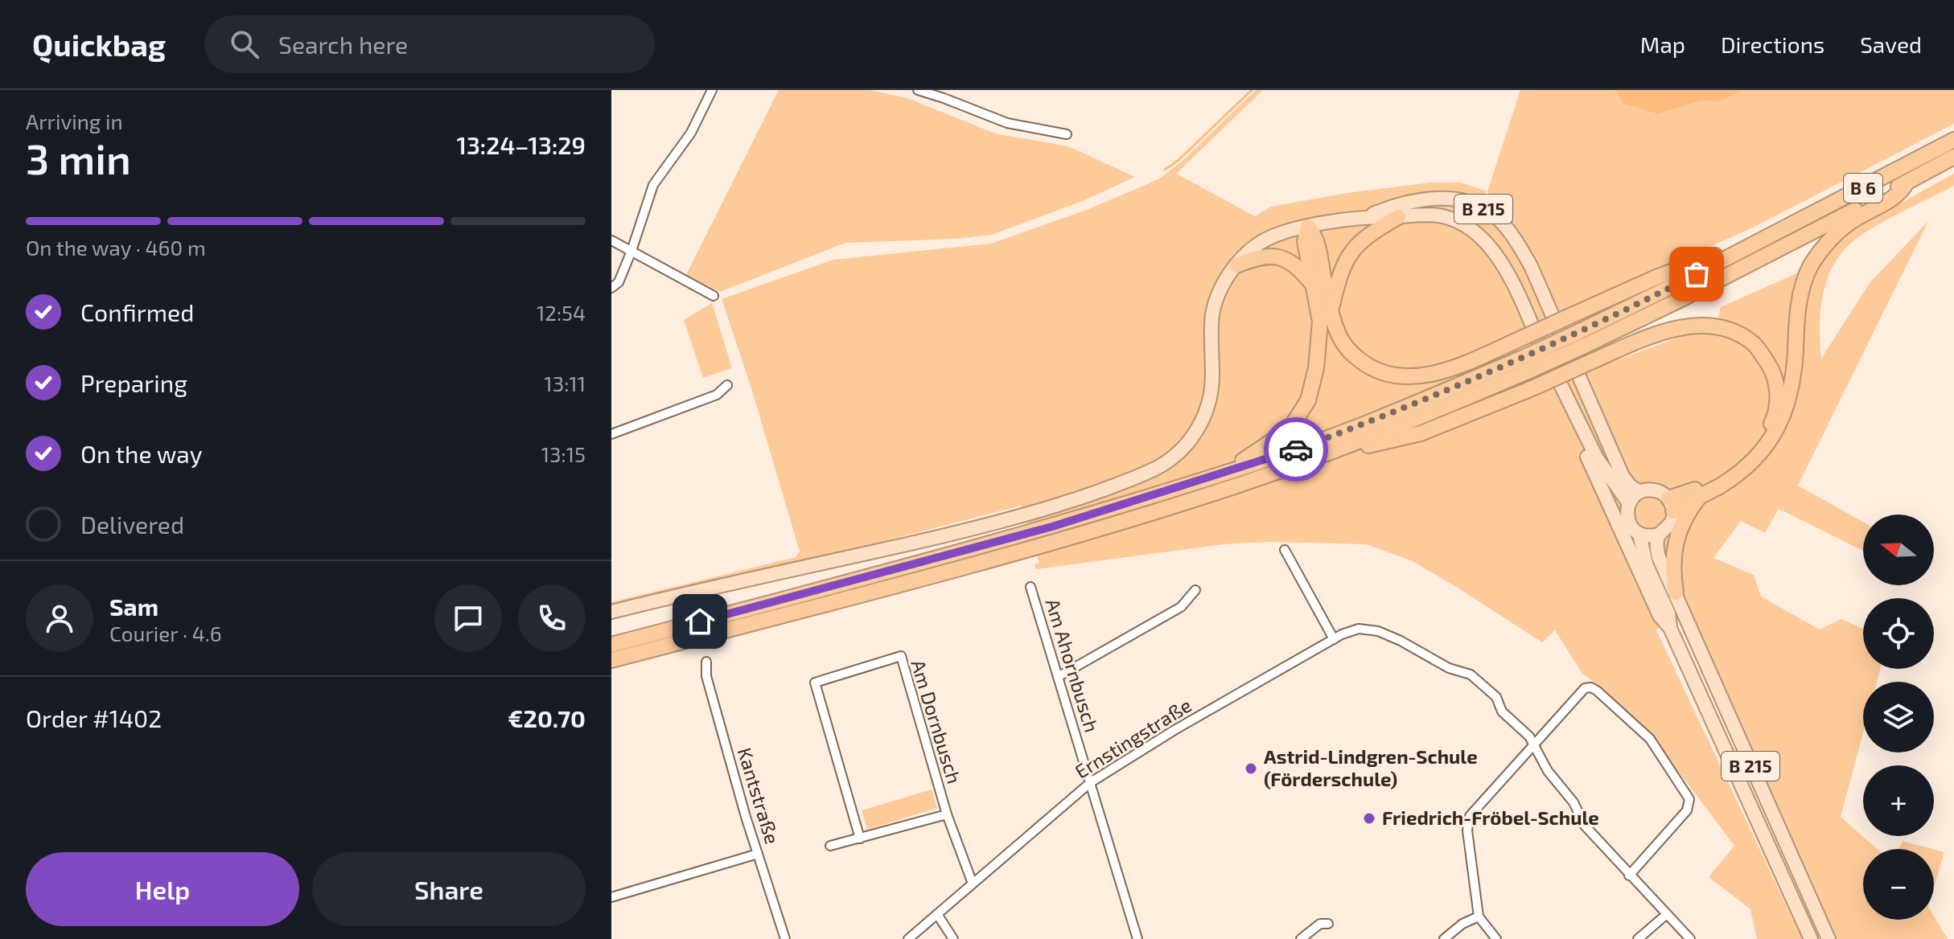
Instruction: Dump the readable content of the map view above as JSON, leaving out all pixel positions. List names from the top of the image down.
{
  "streets": {
    "highway": ["B 6"],
    "main road": ["B 215"],
    "street": [
      "Am Ahornbusch",
      "Am Dornbusch",
      "Ernstingstraße",
      "Kantstraße"
    ]
  },
  "crossings": [
    ["Am Ahornbusch", "Ernstingstraße"],
    ["Am Dornbusch", "Ernstingstraße"]
  ],
  "places": ["Astrid-Lindgren-Schule (Förderschule)", "Friedrich-Fröbel-Schule"],
  "north": "left",
  "page": {
    "header": "Quickbag",
    "search": "Search here",
    "nav": ["Map", "Directions", "Saved"],
    "heading": ["3 min", "Arriving in", "13:24–13:29"],
    "panel": [
      "Sam",
      "Courier · 4.6",
      "Order #1402",
      "€20.70"
    ],
    "bar": "On the way · 460 m",
    "list": [
      ["Confirmed", "12:54"],
      ["Preparing", "13:11"],
      ["On the way", "13:15"],
      "Delivered"
    ],
    "map_buttons": ["+", "−"],
    "buttons": ["Help", "Share"]
  }
}
